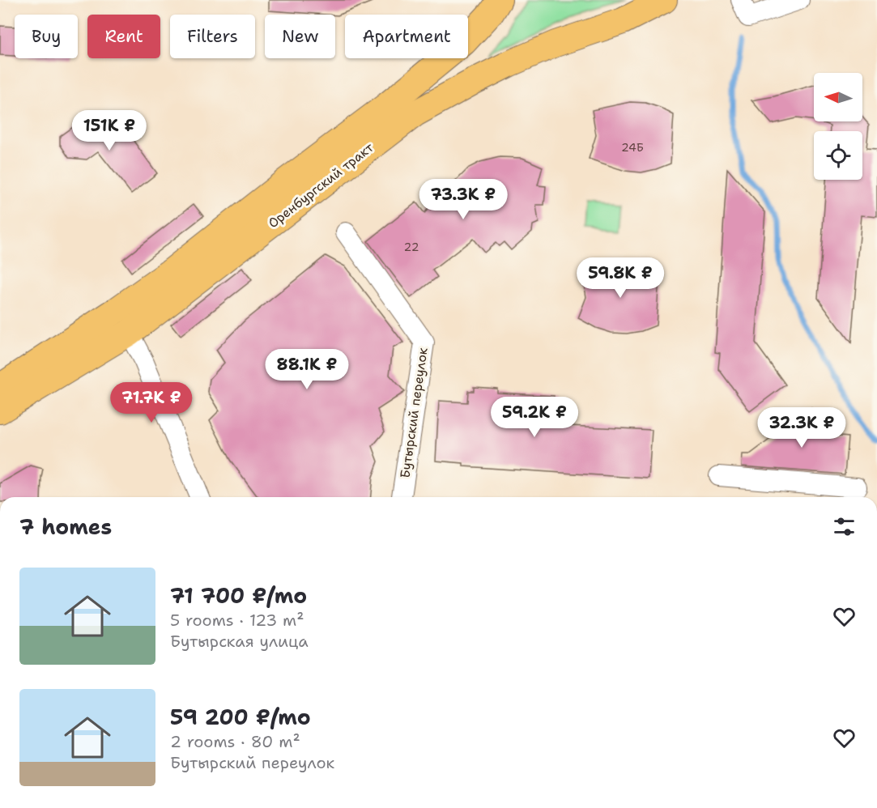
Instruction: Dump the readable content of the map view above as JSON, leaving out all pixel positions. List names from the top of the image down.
{
  "streets": {
    "main road": ["Оренбургский тракт"],
    "street": ["Бутырский переулок"]
  },
  "house_numbers": ["24Б", "22"],
  "north": "left",
  "page": {
    "chip": [
      "Buy",
      "Rent",
      "Filters",
      "New",
      "Apartment"
    ],
    "price": [
      "151K ₽",
      "73.3K ₽",
      "59.8K ₽",
      "88.1K ₽",
      "71.7K ₽",
      "59.2K ₽",
      "32.3K ₽"
    ],
    "heading": "7 homes",
    "list": [
      {
        "name": "71 700 ₽/mo",
        "note": "5 rooms · 123 m² · Бутырская улица"
      },
      {
        "name": "59 200 ₽/mo",
        "note": "2 rooms · 80 m² · Бутырский переулок"
      }
    ]
  }
}
